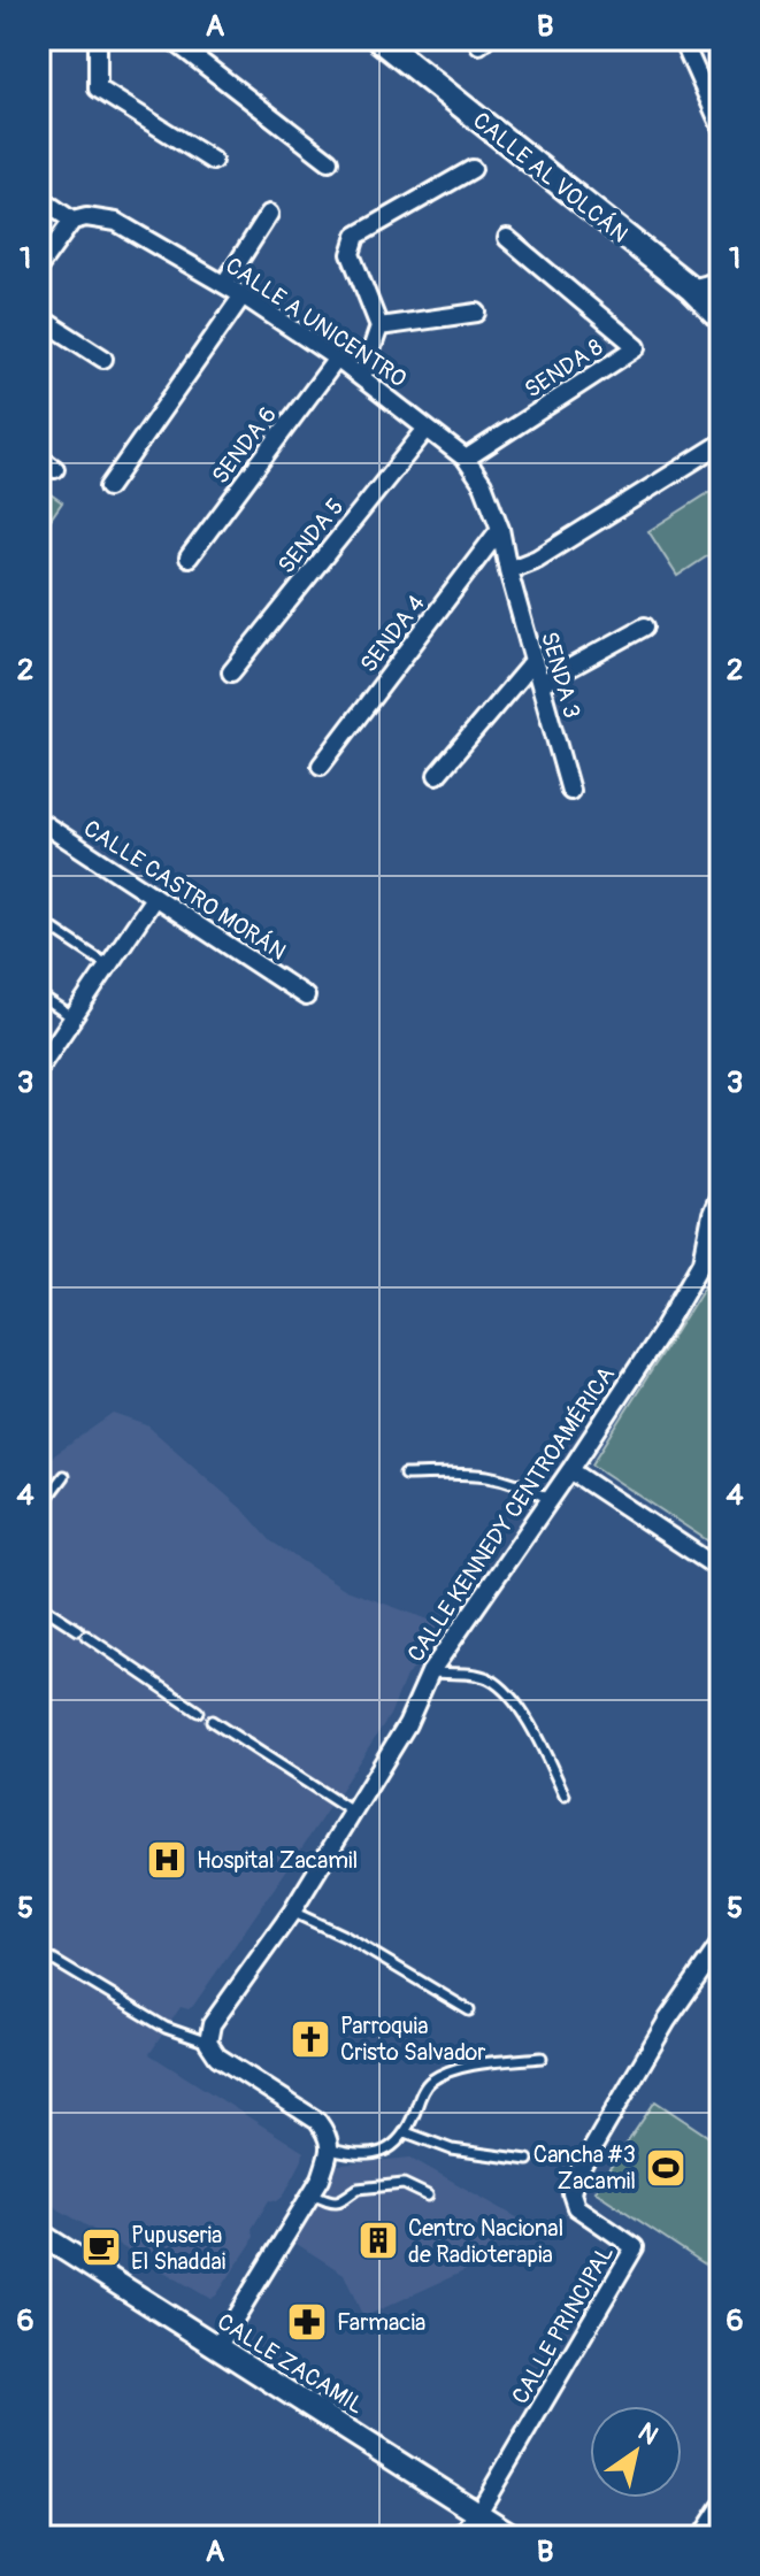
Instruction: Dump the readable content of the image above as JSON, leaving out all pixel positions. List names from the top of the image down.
{
  "streets": {
    "main road": ["CALLE AL VOLCÁN"],
    "street": [
      "CALLE A UNICENTRO",
      "SENDA 8",
      "SENDA 6",
      "SENDA 5",
      "SENDA 4",
      "SENDA 3",
      "CALLE CASTRO MORÁN",
      "CALLE KENNEDY CENTROAMÉRICA",
      "CALLE PRINCIPAL",
      "CALLE ZACAMIL"
    ]
  },
  "crossings": [
    ["CALLE A UNICENTRO", "SENDA 8"],
    ["CALLE A UNICENTRO", "SENDA 6"],
    ["CALLE A UNICENTRO", "SENDA 5"],
    ["CALLE A UNICENTRO", "SENDA 4"],
    ["CALLE A UNICENTRO", "SENDA 3"],
    ["CALLE PRINCIPAL", "CALLE ZACAMIL"]
  ],
  "places": {
    "hospital": ["Hospital Zacamil"],
    "church": ["Parroquia Cristo Salvador"],
    "sports": ["Cancha #3 Zacamil"],
    "building": ["Centro Nacional de Radioterapia"],
    "cafe": ["Pupuseria El Shaddai"],
    "pharmacy": ["Farmacia"]
  },
  "north": "top right",
  "grid": {
    "columns": ["A", "B"],
    "rows": [
      "1",
      "2",
      "3",
      "4",
      "5",
      "6"
    ]
  }
}
